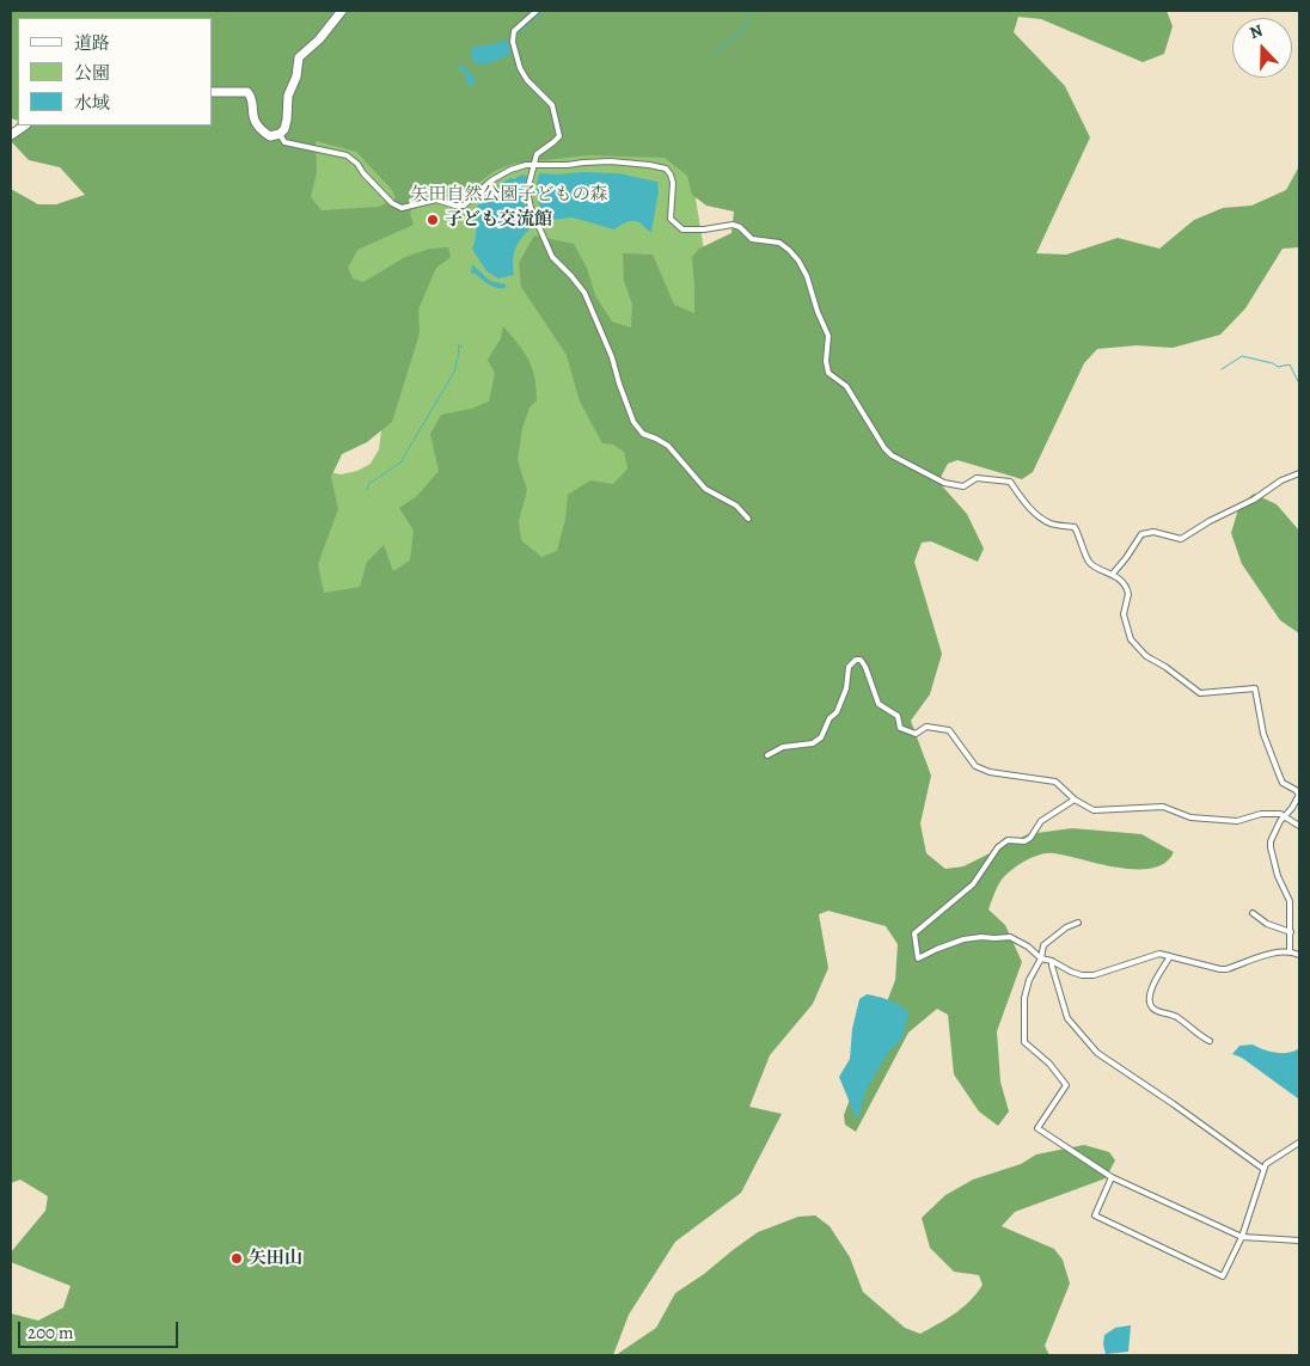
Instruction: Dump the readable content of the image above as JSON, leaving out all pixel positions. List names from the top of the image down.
{
  "parks": ["矢田自然公園子どもの森"],
  "places": ["子ども交流館", "矢田山"],
  "legend": ["道路", "公園", "水域"],
  "scale_bar": "200 m",
  "north": "top"
}
